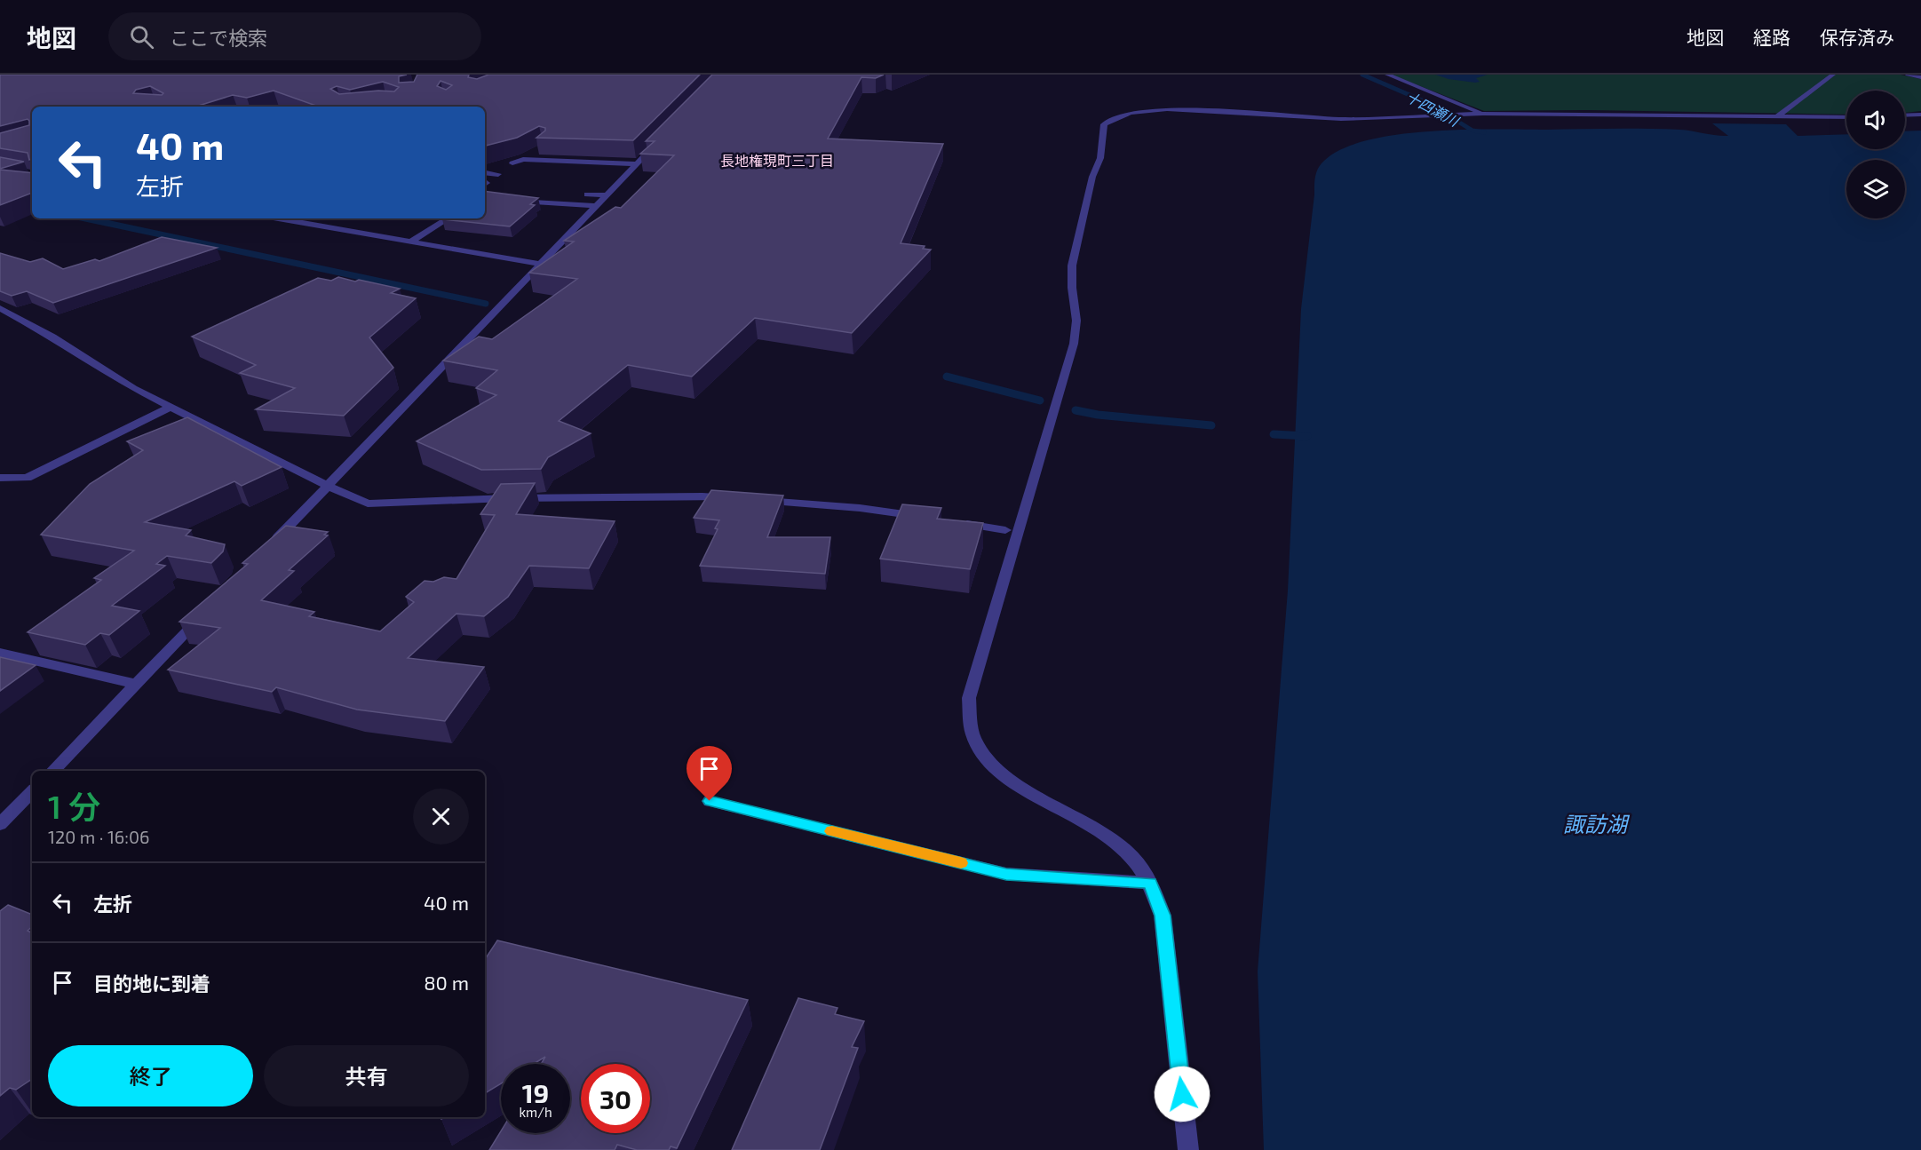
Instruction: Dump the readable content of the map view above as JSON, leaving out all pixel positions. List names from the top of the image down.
{
  "districts": ["長地権現町三丁目"],
  "water": ["十四瀬川", "諏訪湖"],
  "page": {
    "header": "地図",
    "search": "ここで検索",
    "nav": ["地図", "経路", "保存済み"],
    "turn": ["40 m", "左折"],
    "heading": ["1 分", "120 m · 16:06"],
    "list": [
      {
        "name": "左折",
        "value": "40 m"
      },
      {
        "name": "目的地に到着",
        "value": "80 m"
      }
    ],
    "buttons": ["終了", "共有"],
    "speed": "19 km/h",
    "limit": "30"
  }
}
